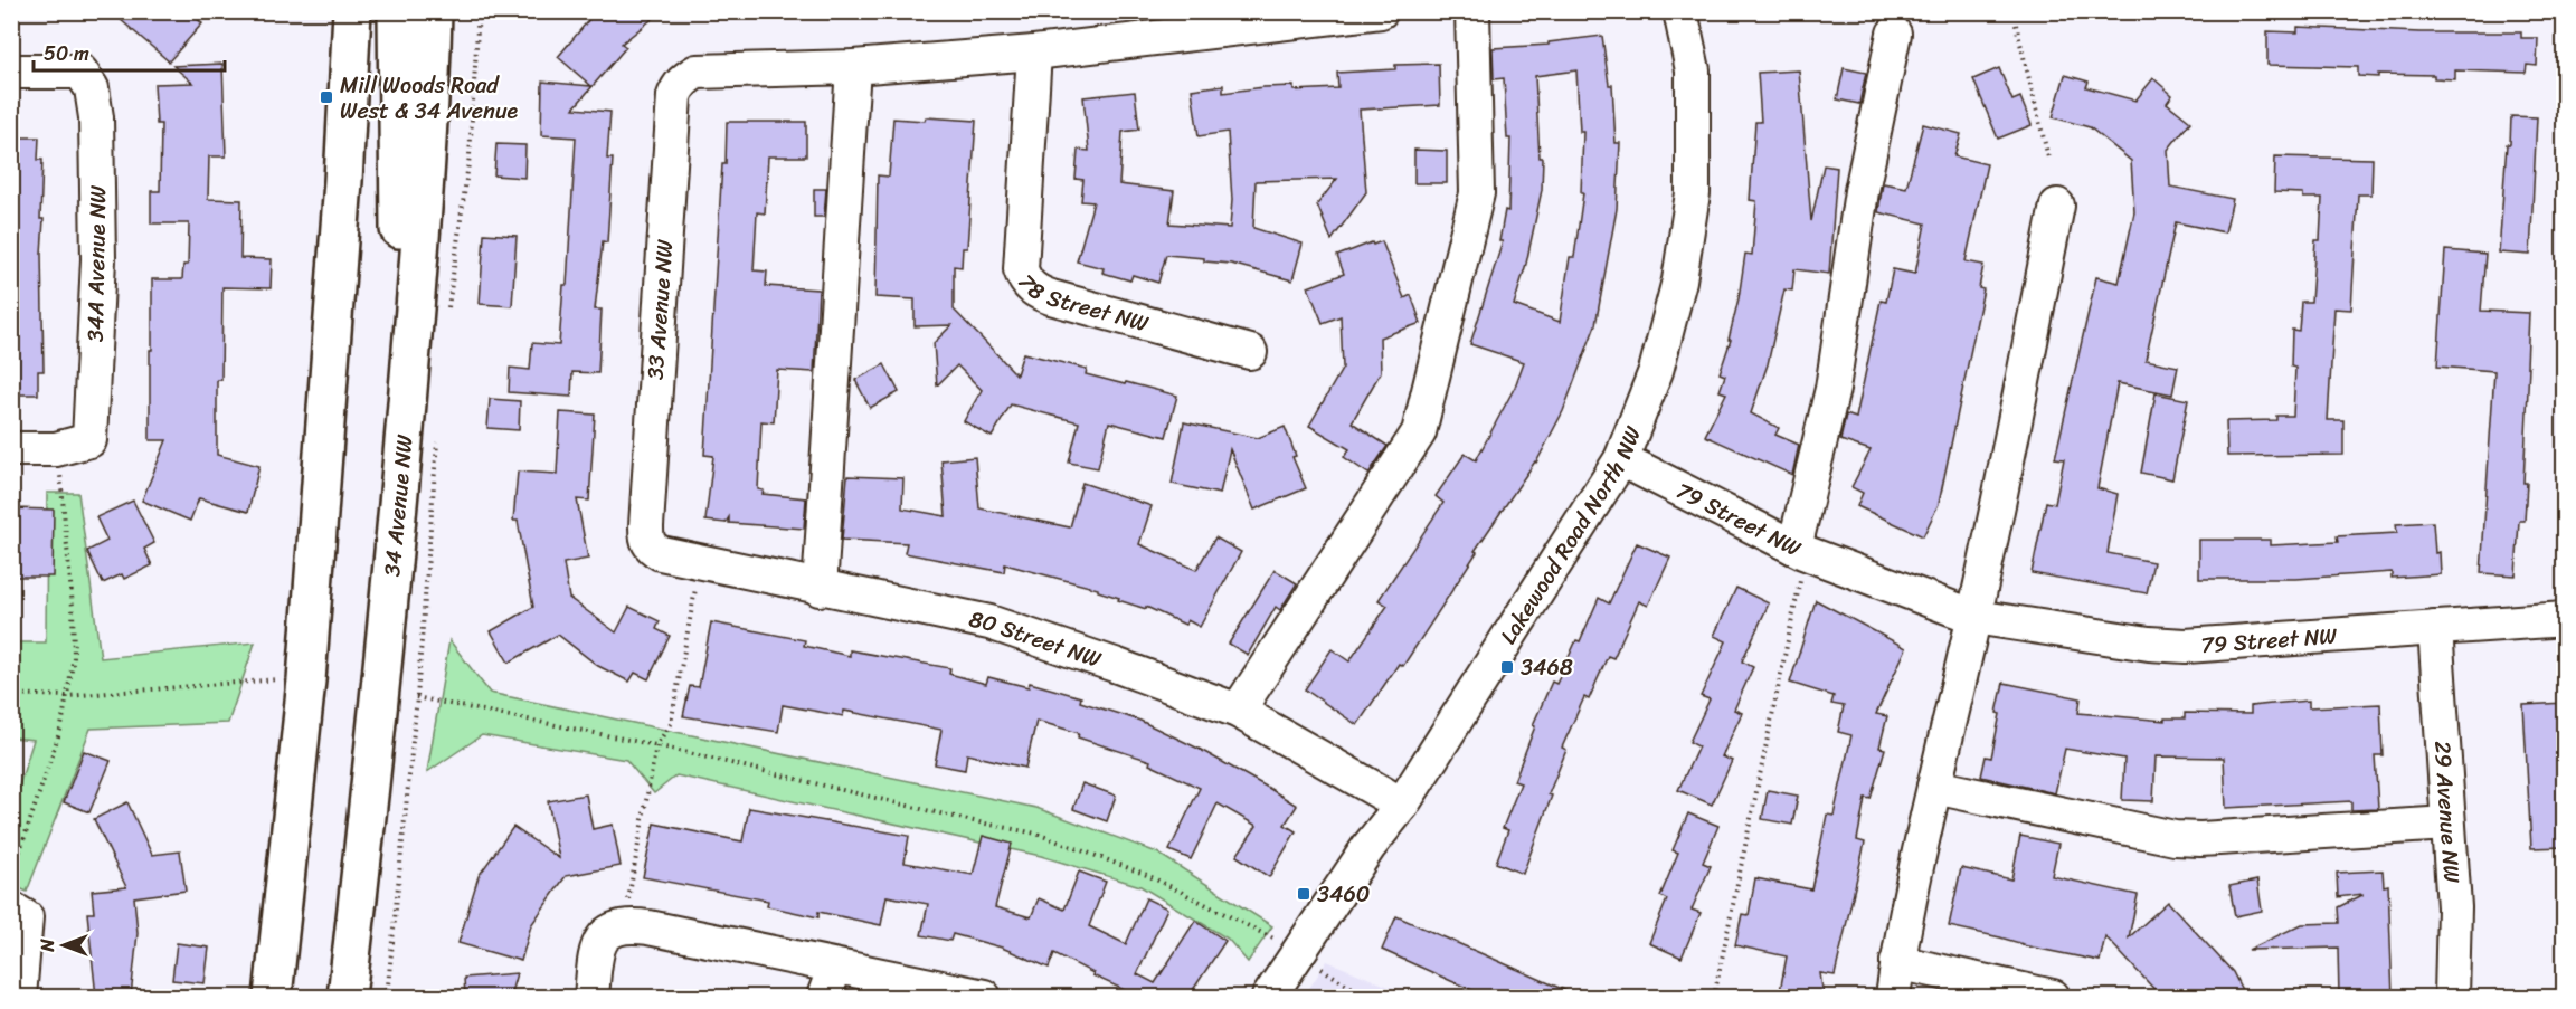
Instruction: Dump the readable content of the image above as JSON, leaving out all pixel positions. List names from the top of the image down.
{
  "streets": {
    "main road": ["34 Avenue NW"],
    "street": [
      "34A Avenue NW",
      "78 Street NW",
      "33 Avenue NW",
      "79 Street NW",
      "Lakewood Road North NW",
      "80 Street NW",
      "29 Avenue NW"
    ]
  },
  "crossings": [
    ["33 Avenue NW", "80 Street NW"],
    ["79 Street NW", "Lakewood Road North NW"],
    ["79 Street NW", "29 Avenue NW"],
    ["Lakewood Road North NW", "80 Street NW"]
  ],
  "places": {
    "transit": ["Mill Woods Road West & 34 Avenue", "3468", "3460"]
  },
  "scale_bar": "50 m",
  "north": "left"
}
